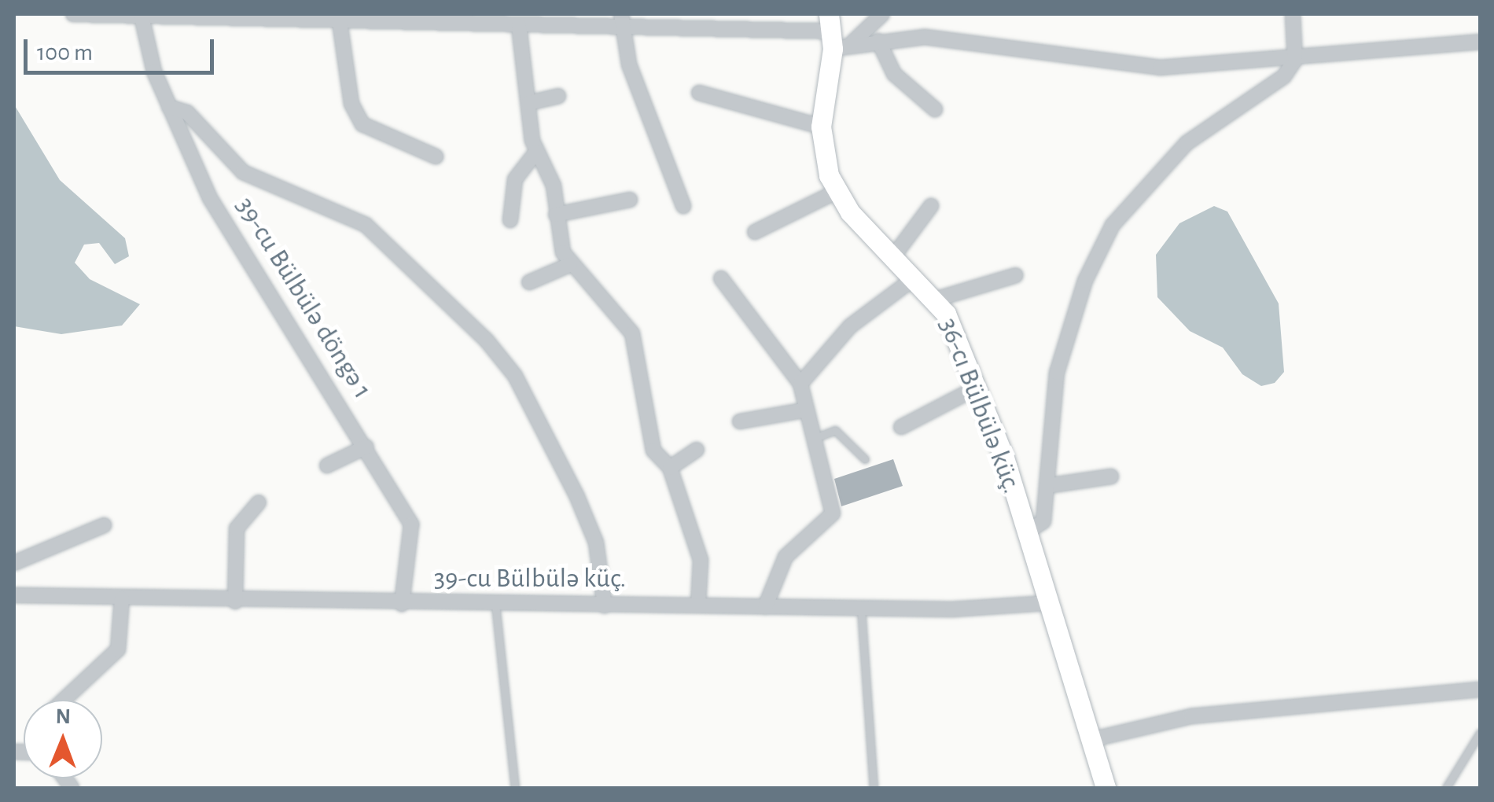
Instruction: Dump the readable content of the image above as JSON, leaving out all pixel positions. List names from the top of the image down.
{
  "streets": {
    "street": ["39-cu Bülbülə döngə 1", "36-cı Bülbülə küç.", "39-cu Bülbülə küç."]
  },
  "crossings": [
    ["39-cu Bülbülə döngə 1", "39-cu Bülbülə küç."],
    ["36-cı Bülbülə küç.", "39-cu Bülbülə küç."]
  ],
  "scale_bar": "100 m",
  "north": "top"
}
